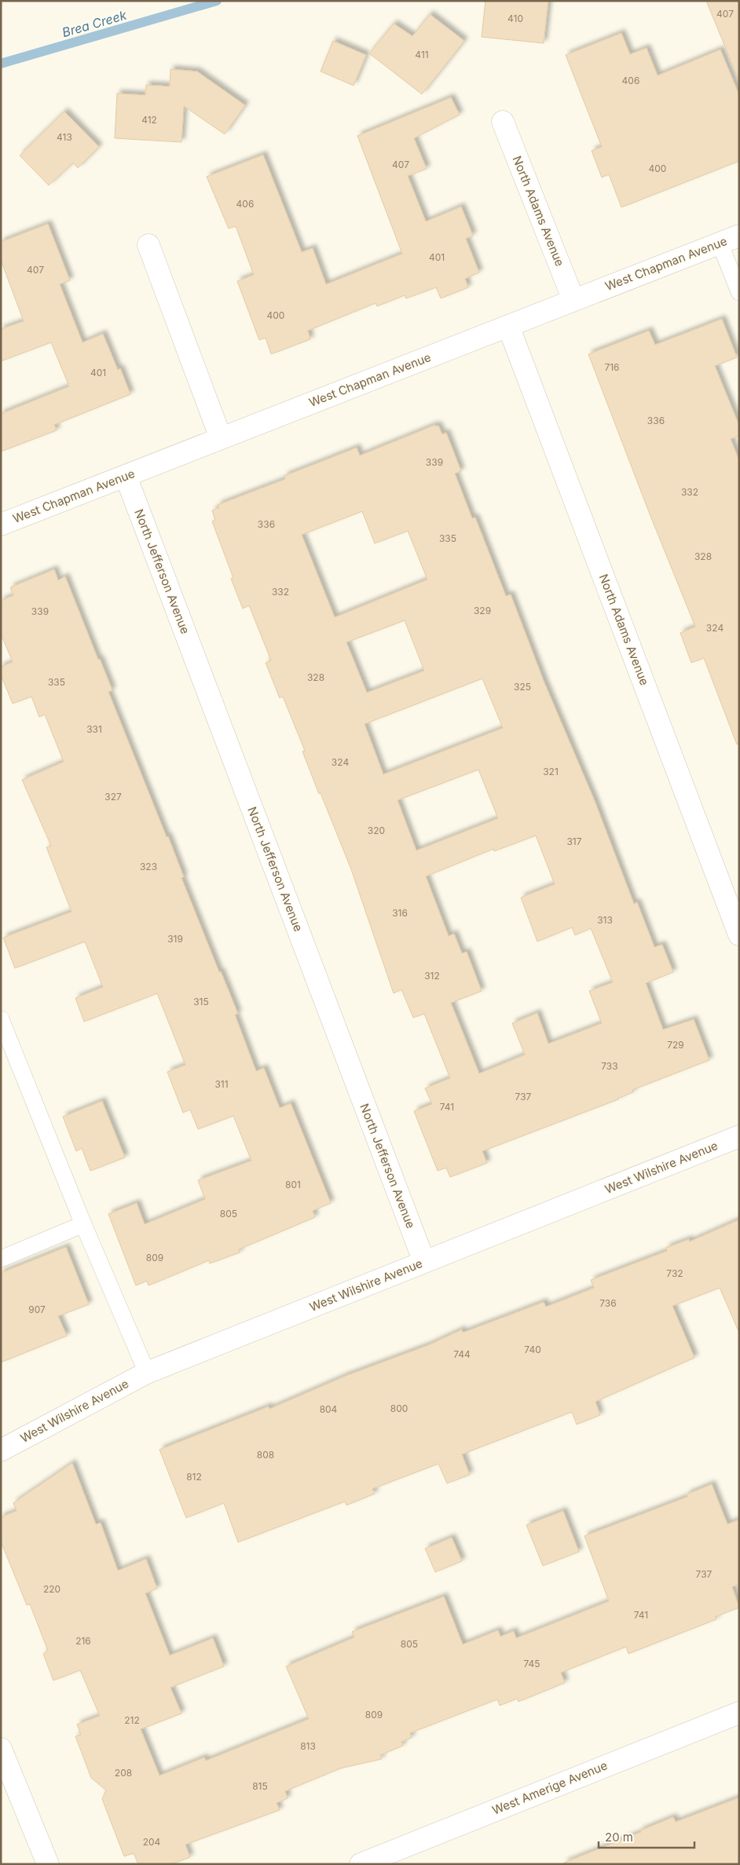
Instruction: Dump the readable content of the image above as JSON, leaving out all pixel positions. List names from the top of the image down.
{
  "streets": {
    "street": [
      "North Adams Avenue",
      "West Chapman Avenue",
      "North Jefferson Avenue",
      "West Wilshire Avenue",
      "West Amerige Avenue"
    ]
  },
  "crossings": [
    ["North Adams Avenue", "West Chapman Avenue"],
    ["West Chapman Avenue", "North Jefferson Avenue"],
    ["North Jefferson Avenue", "West Wilshire Avenue"]
  ],
  "water": ["Brea Creek"],
  "house_numbers": [
    "407",
    "410",
    "411",
    "406",
    "412",
    "413",
    "407",
    "400",
    "406",
    "401",
    "407",
    "400",
    "716",
    "401",
    "336",
    "339",
    "332",
    "336",
    "335",
    "328",
    "332",
    "329",
    "339",
    "324",
    "328",
    "335",
    "325",
    "331",
    "324",
    "321",
    "327",
    "320",
    "317",
    "323",
    "316",
    "313",
    "319",
    "312",
    "315",
    "729",
    "733",
    "311",
    "737",
    "741",
    "801",
    "805",
    "809",
    "732",
    "736",
    "907",
    "740",
    "744",
    "800",
    "804",
    "808",
    "812",
    "737",
    "220",
    "741",
    "216",
    "805",
    "745",
    "809",
    "212",
    "813",
    "208",
    "815",
    "204"
  ],
  "scale_bar": "20 m"
}
